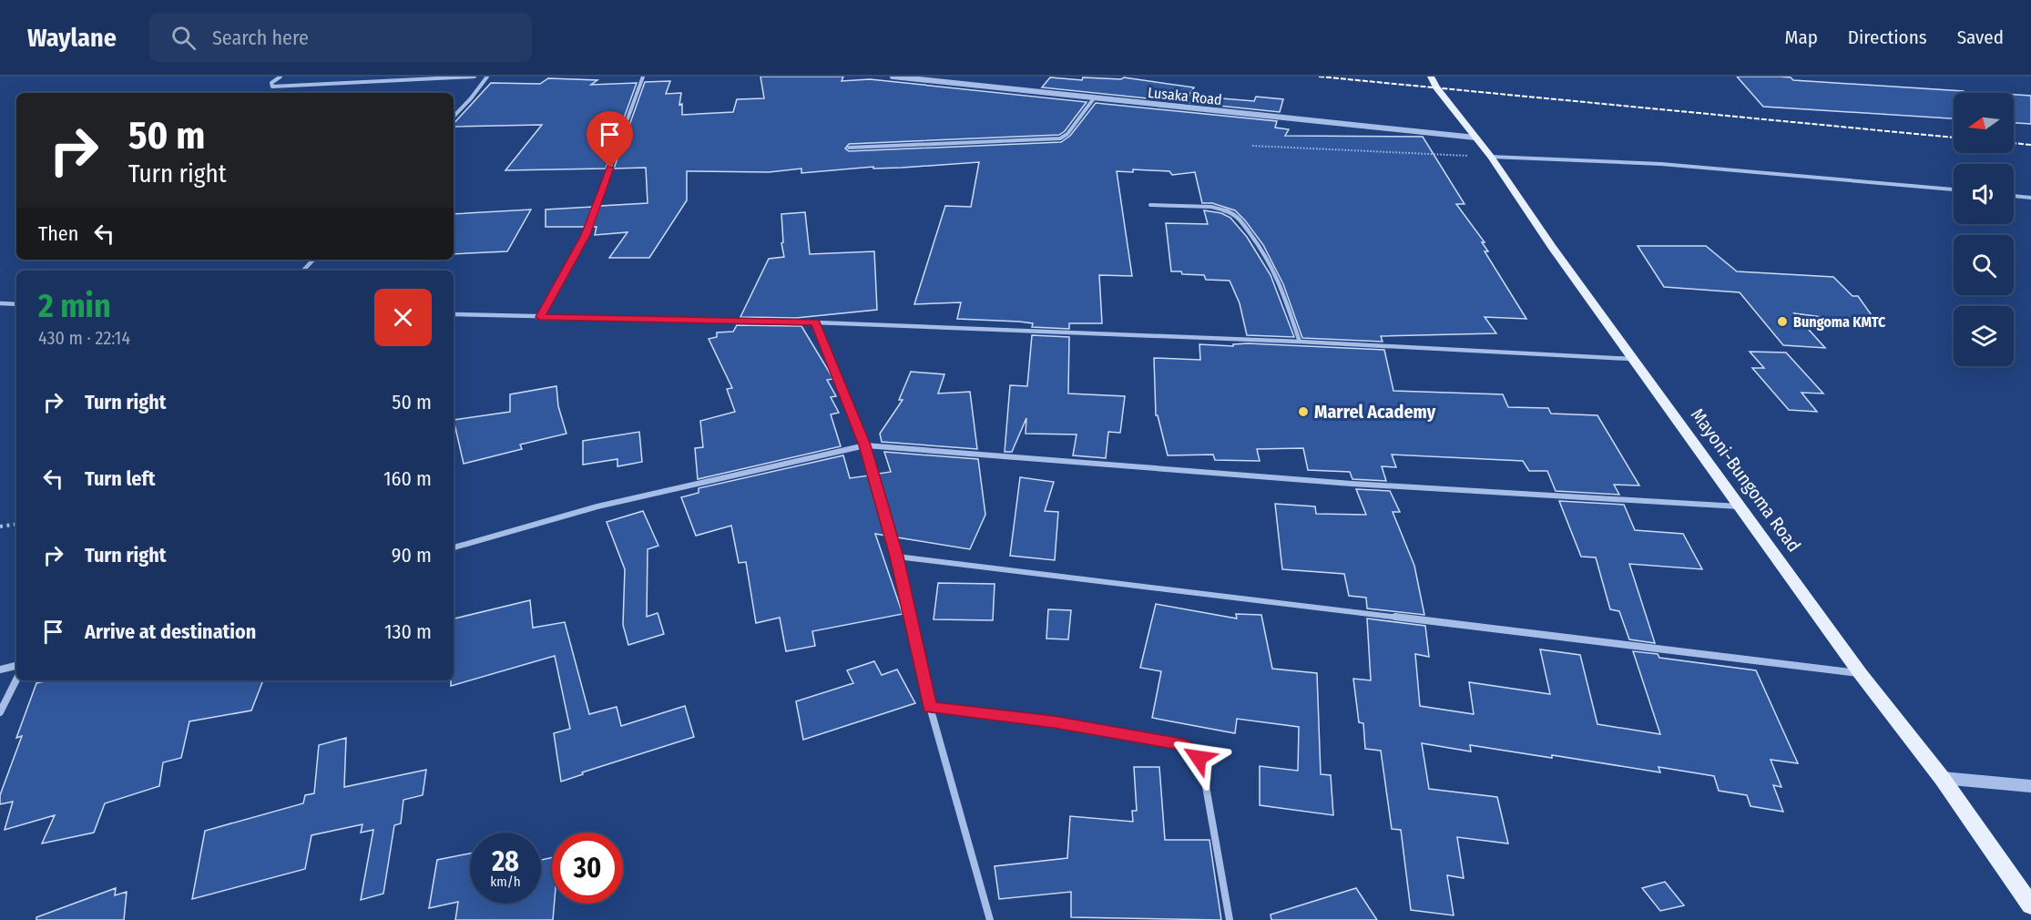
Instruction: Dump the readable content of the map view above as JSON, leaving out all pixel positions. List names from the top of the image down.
{
  "streets": {
    "main road": ["Mayoni-Bungoma Road"],
    "street": ["Lusaka Road"]
  },
  "crossings": [
    ["Lusaka Road", "Mayoni-Bungoma Road"]
  ],
  "places": ["Bungoma KMTC", "Marrel Academy"],
  "north": "left",
  "page": {
    "header": "Waylane",
    "search": "Search here",
    "nav": ["Map", "Directions", "Saved"],
    "turn": ["50 m", "Turn right"],
    "then": "Then",
    "heading": ["2 min", "430 m · 22:14"],
    "list": [
      {
        "name": "Turn right",
        "value": "50 m"
      },
      {
        "name": "Turn left",
        "value": "160 m"
      },
      {
        "name": "Turn right",
        "value": "90 m"
      },
      {
        "name": "Arrive at destination",
        "value": "130 m"
      }
    ],
    "speed": "28 km/h",
    "limit": "30"
  }
}
